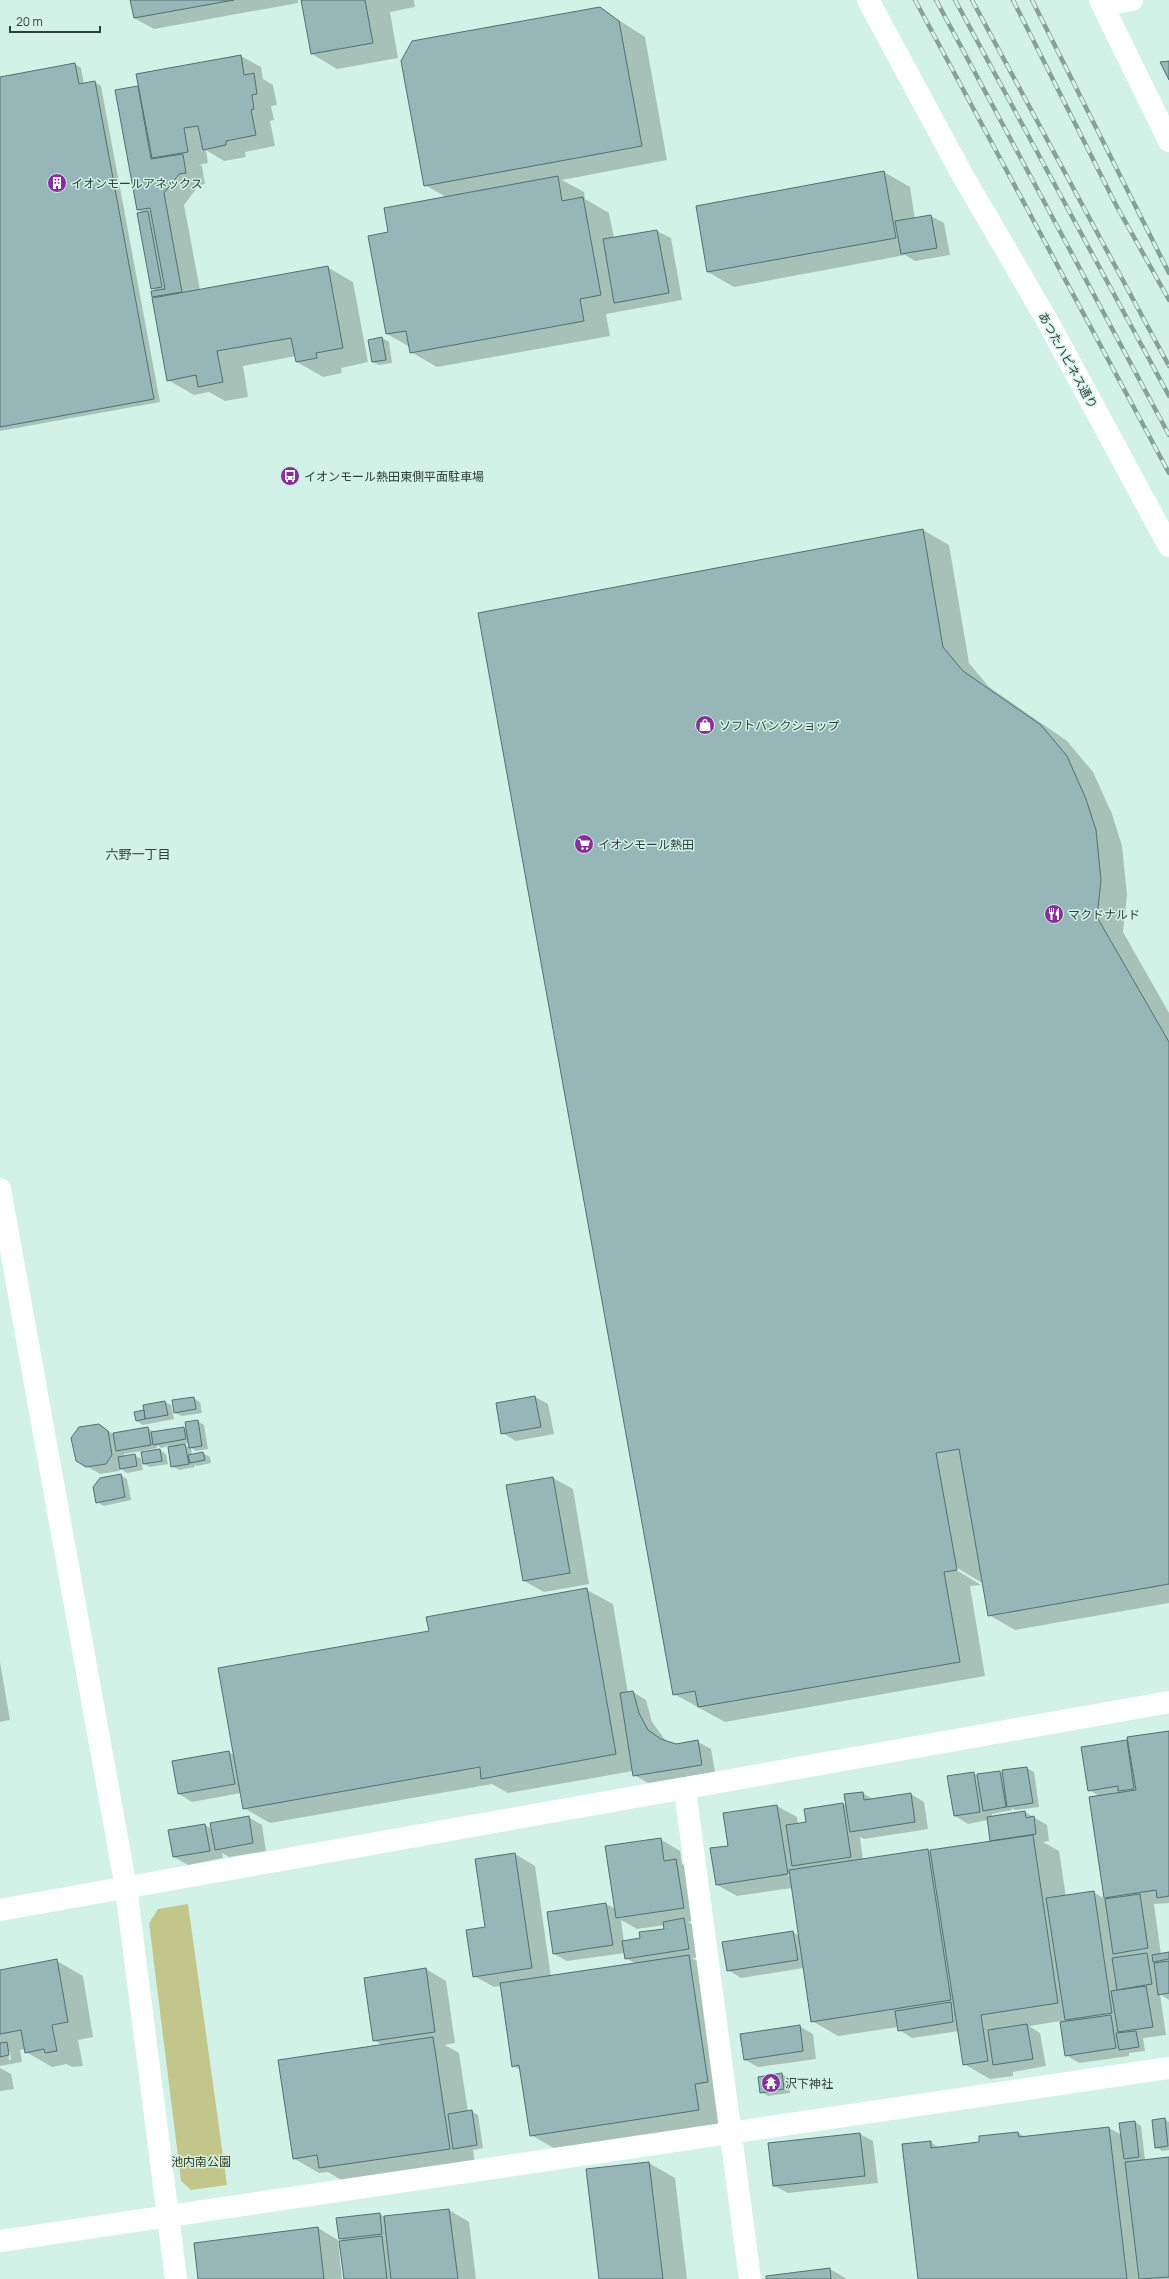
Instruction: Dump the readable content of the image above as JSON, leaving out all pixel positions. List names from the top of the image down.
{
  "streets": {
    "street": ["あつたハピネス通り"]
  },
  "districts": ["六野一丁目"],
  "parks": ["池内南公園"],
  "places": {
    "building": ["イオンモールアネックス"],
    "bus stop": ["イオンモール熱田東側平面駐車場"],
    "shop": ["ソフトバンクショップ"],
    "supermarket": ["イオンモール熱田"],
    "restaurant": ["マクドナルド"],
    "temple": ["沢下神社"]
  },
  "scale_bar": "20 m"
}
